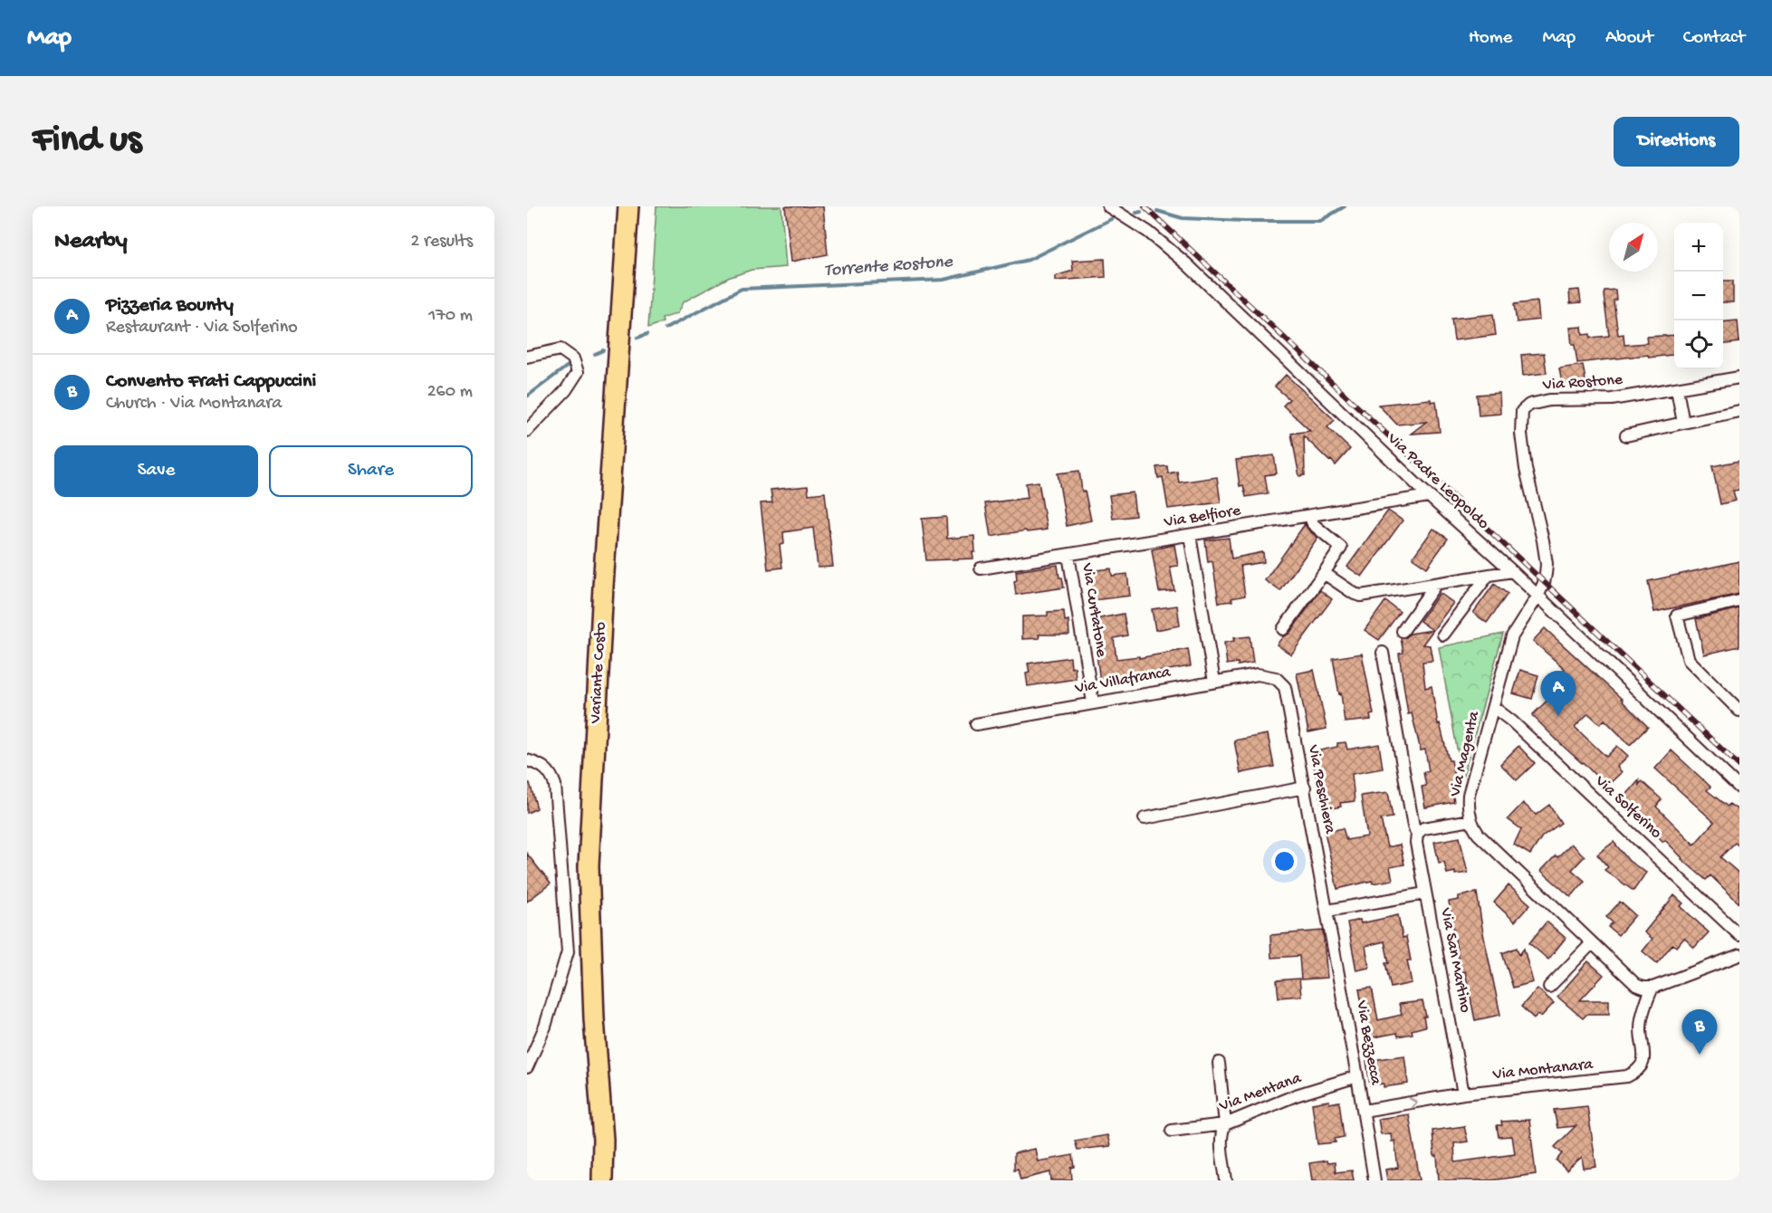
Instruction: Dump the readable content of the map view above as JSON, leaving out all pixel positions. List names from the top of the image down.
{
  "streets": {
    "highway": ["Variante Costo"],
    "street": [
      "Via Rostone",
      "Via Padre Leopoldo",
      "Via Belfiore",
      "Via Curtatone",
      "Via Villafranca",
      "Via Magenta",
      "Via Peschiera",
      "Via Solferino",
      "Via San Martino",
      "Via Bezzecca",
      "Via Montanara",
      "Via Mentana"
    ]
  },
  "crossings": [
    ["Via Rostone", "Via Padre Leopoldo"],
    ["Via Rostone", "Via Magenta"],
    ["Via Padre Leopoldo", "Via Belfiore"],
    ["Via Padre Leopoldo", "Via Magenta"],
    ["Via Belfiore", "Via Curtatone"],
    ["Via Curtatone", "Via Villafranca"],
    ["Via Villafranca", "Via Peschiera"],
    ["Via Magenta", "Via Solferino"],
    ["Via Magenta", "Via Montanara"],
    ["Via Peschiera", "Via Bezzecca"],
    ["Via San Martino", "Via Montanara"],
    ["Via Bezzecca", "Via Montanara"],
    ["Via Bezzecca", "Via Mentana"]
  ],
  "water": ["Torrente Rostone"],
  "north": "top right",
  "page": {
    "header": "Map",
    "nav": [
      "Home",
      "Map",
      "About",
      "Contact"
    ],
    "buttons": [
      "Directions",
      ["Save", "Share"]
    ],
    "title": "Find us",
    "heading": ["Nearby", "2 results"],
    "map_buttons": ["+", "−"],
    "list": [
      {
        "mark": "A",
        "name": "Pizzeria Bounty",
        "note": "Restaurant · Via Solferino",
        "value": "170 m"
      },
      {
        "mark": "B",
        "name": "Convento Frati Cappuccini",
        "note": "Church · Via Montanara",
        "value": "260 m"
      }
    ],
    "pins": ["A", "B"]
  }
}
